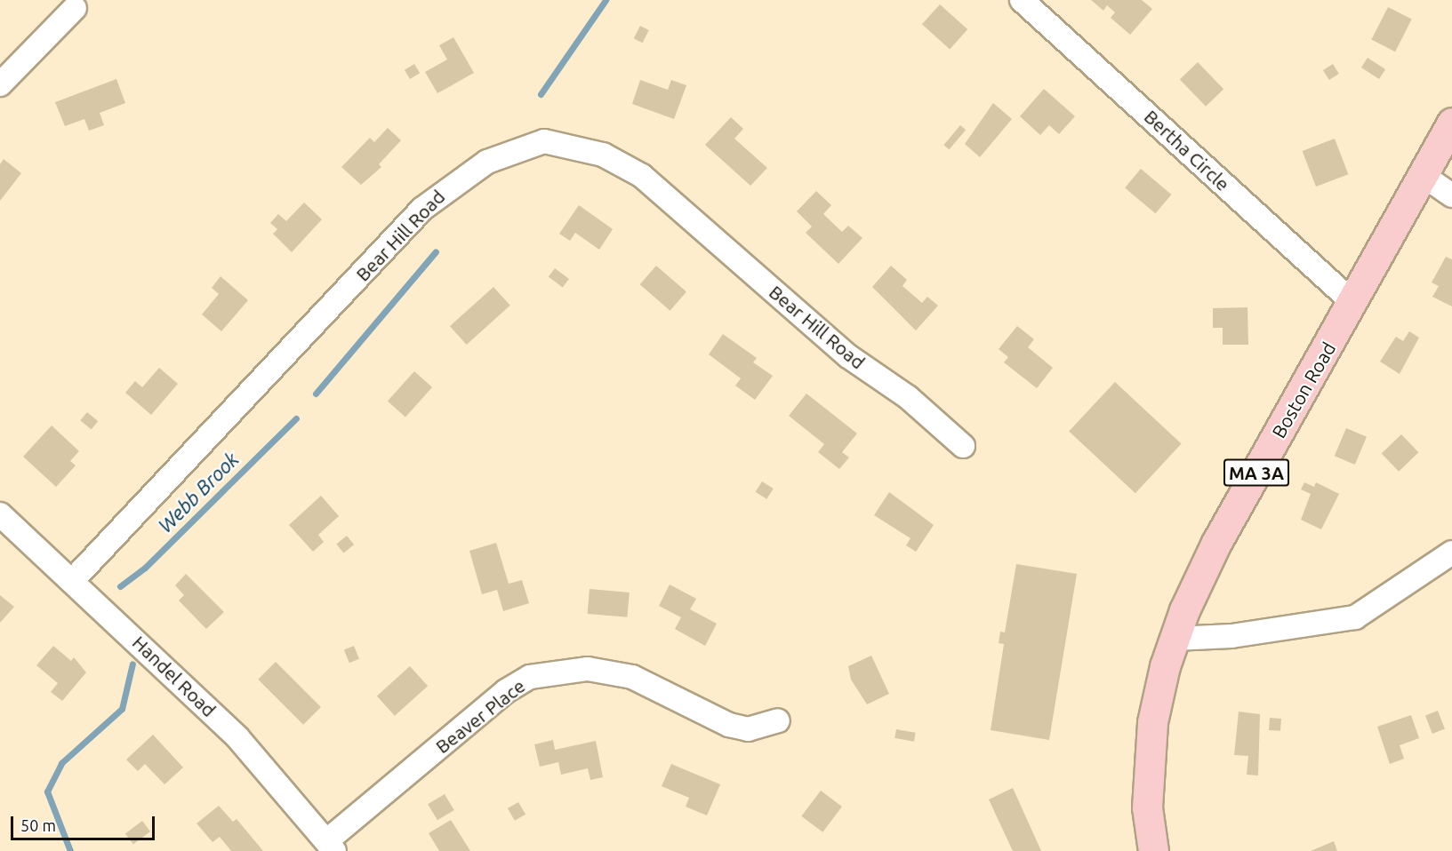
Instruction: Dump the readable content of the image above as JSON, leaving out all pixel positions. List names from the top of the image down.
{
  "streets": {
    "main road": ["Boston Road", "MA 3A"],
    "street": [
      "Bertha Circle",
      "Bear Hill Road",
      "Handel Road",
      "Beaver Place"
    ]
  },
  "crossings": [
    ["Bertha Circle", "Boston Road"],
    ["Bear Hill Road", "Handel Road"],
    ["Handel Road", "Beaver Place"]
  ],
  "water": ["Webb Brook"],
  "scale_bar": "50 m"
}
